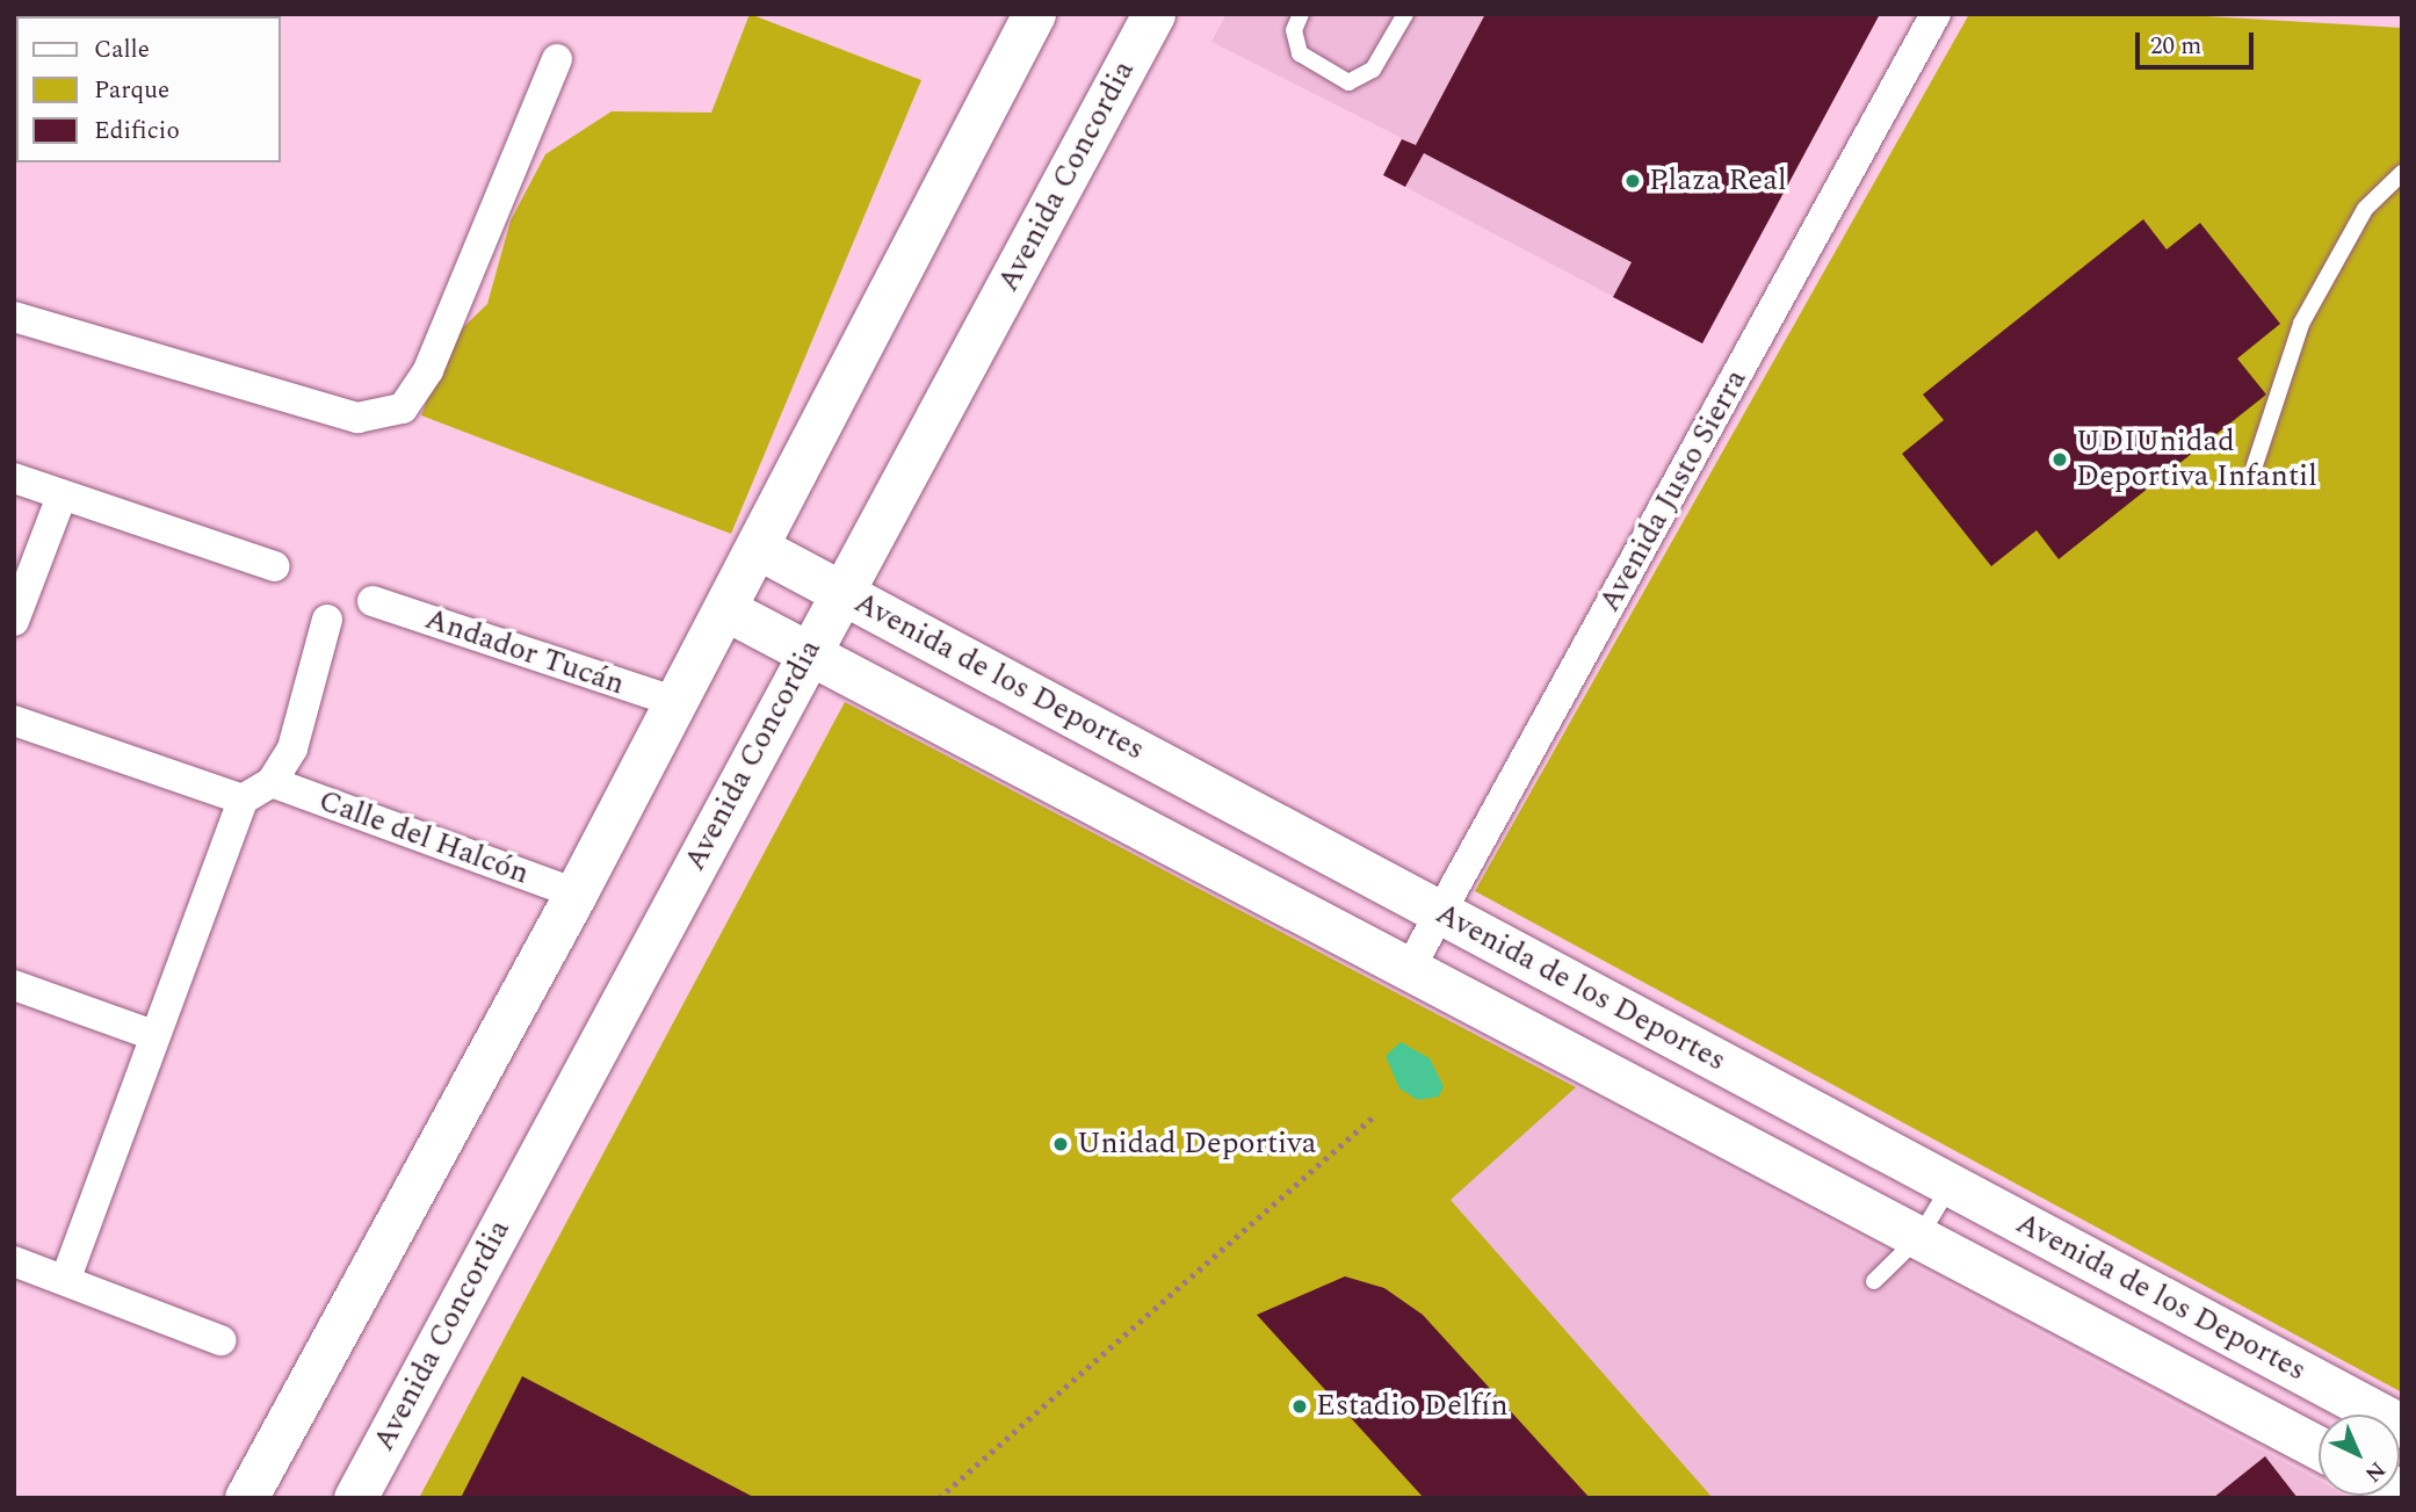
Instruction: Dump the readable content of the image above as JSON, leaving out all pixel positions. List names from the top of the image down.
{
  "streets": {
    "street": [
      "Avenida Concordia",
      "Avenida Justo Sierra",
      "Andador Tucán",
      "Avenida de los Deportes",
      "Calle del Halcón"
    ]
  },
  "crossings": [
    ["Avenida Concordia", "Avenida de los Deportes"],
    ["Avenida Justo Sierra", "Avenida de los Deportes"]
  ],
  "places": [
    "Plaza Real",
    "UDIUnidad Deportiva Infantil",
    "Unidad Deportiva",
    "Estadio Delfín"
  ],
  "legend": ["Calle", "Parque", "Edificio"],
  "scale_bar": "20 m",
  "north": "bottom right"
}
